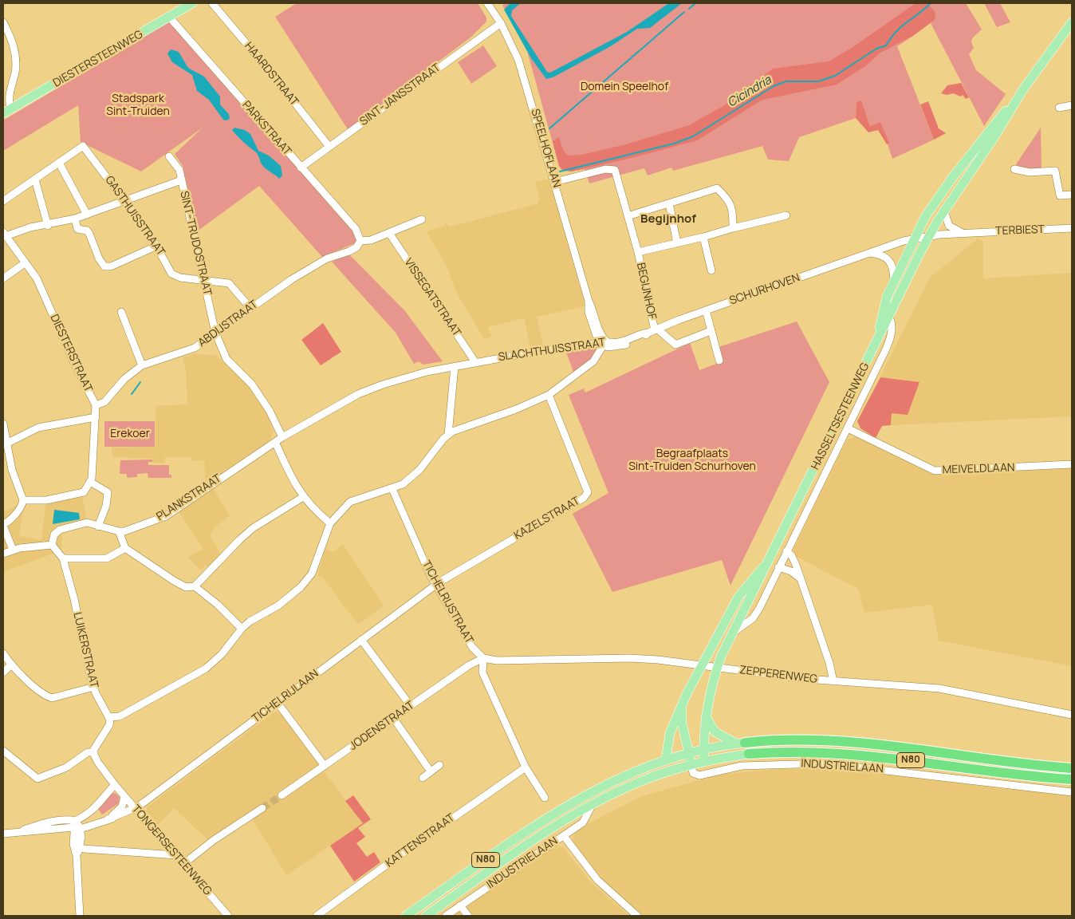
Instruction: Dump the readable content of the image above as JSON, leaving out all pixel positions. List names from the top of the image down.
{
  "streets": {
    "highway": ["N80"],
    "main road": ["DIESTERSTEENWEG", "HASSELTSESTEENWEG"],
    "street": [
      "HAARDSTRAAT",
      "SINT-JANSSTRAAT",
      "PARKSTRAAT",
      "SPEELHOFLAAN",
      "GASTHUISSTRAAT",
      "TERBIEST",
      "SINT-TRUDOSTRAAT",
      "SCHURHOVEN",
      "BEGIJNHOF",
      "VISSEGATSTRAAT",
      "ABDIJSTRAAT",
      "SLACHTHUISSTRAAT",
      "DIESTERSTRAAT",
      "MEIVELDLAAN",
      "PLANKSTRAAT",
      "KAZELSTRAAT",
      "TICHELRIJSTRAAT",
      "LUIKERSTRAAT",
      "ZEPPERENWEG",
      "TICHELRIJLAAN",
      "JODENSTRAAT",
      "INDUSTRIELAAN",
      "KATTENSTRAAT",
      "TONGERSESTEENWEG"
    ]
  },
  "crossings": [
    ["DIESTERSTEENWEG", "PARKSTRAAT"],
    ["HAARDSTRAAT", "SINT-JANSSTRAAT"],
    ["SINT-JANSSTRAAT", "PARKSTRAAT"],
    ["SINT-JANSSTRAAT", "SPEELHOFLAAN"],
    ["PARKSTRAAT", "ABDIJSTRAAT"],
    ["SPEELHOFLAAN", "SCHURHOVEN"],
    ["SPEELHOFLAAN", "BEGIJNHOF"],
    ["SPEELHOFLAAN", "SLACHTHUISSTRAAT"],
    ["GASTHUISSTRAAT", "SINT-TRUDOSTRAAT"],
    ["GASTHUISSTRAAT", "ABDIJSTRAAT"],
    ["TERBIEST", "SCHURHOVEN"],
    ["TERBIEST", "HASSELTSESTEENWEG"],
    ["SINT-TRUDOSTRAAT", "ABDIJSTRAAT"],
    ["SINT-TRUDOSTRAAT", "SLACHTHUISSTRAAT"],
    ["SINT-TRUDOSTRAAT", "PLANKSTRAAT"],
    ["SCHURHOVEN", "BEGIJNHOF"],
    ["SCHURHOVEN", "SLACHTHUISSTRAAT"],
    ["SCHURHOVEN", "HASSELTSESTEENWEG"],
    ["VISSEGATSTRAAT", "SLACHTHUISSTRAAT"],
    ["ABDIJSTRAAT", "DIESTERSTRAAT"],
    ["SLACHTHUISSTRAAT", "PLANKSTRAAT"],
    ["HASSELTSESTEENWEG", "ZEPPERENWEG"],
    ["HASSELTSESTEENWEG", "N80"],
    ["HASSELTSESTEENWEG", "INDUSTRIELAAN"],
    ["PLANKSTRAAT", "LUIKERSTRAAT"],
    ["KAZELSTRAAT", "TICHELRIJSTRAAT"],
    ["KAZELSTRAAT", "TICHELRIJLAAN"],
    ["TICHELRIJSTRAAT", "ZEPPERENWEG"],
    ["TICHELRIJSTRAAT", "TICHELRIJLAAN"],
    ["TICHELRIJSTRAAT", "JODENSTRAAT"],
    ["ZEPPERENWEG", "JODENSTRAAT"],
    ["TICHELRIJLAAN", "TONGERSESTEENWEG"],
    ["N80", "INDUSTRIELAAN"]
  ],
  "districts": ["Begijnhof"],
  "water": ["Cicindria"],
  "parks": [
    "Domein Speelhof",
    "Stadspark Sint-Truiden",
    "Erekoer",
    "Begraafplaats Sint-Truiden Schurhoven"
  ]
}
